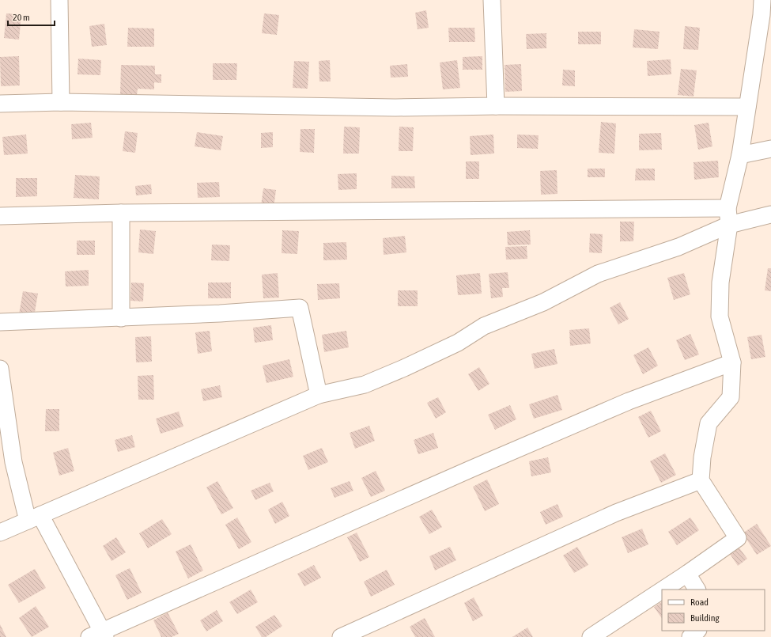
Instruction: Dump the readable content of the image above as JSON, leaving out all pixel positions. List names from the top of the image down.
{
  "legend": ["Road", "Building"],
  "scale_bar": "20 m"
}
